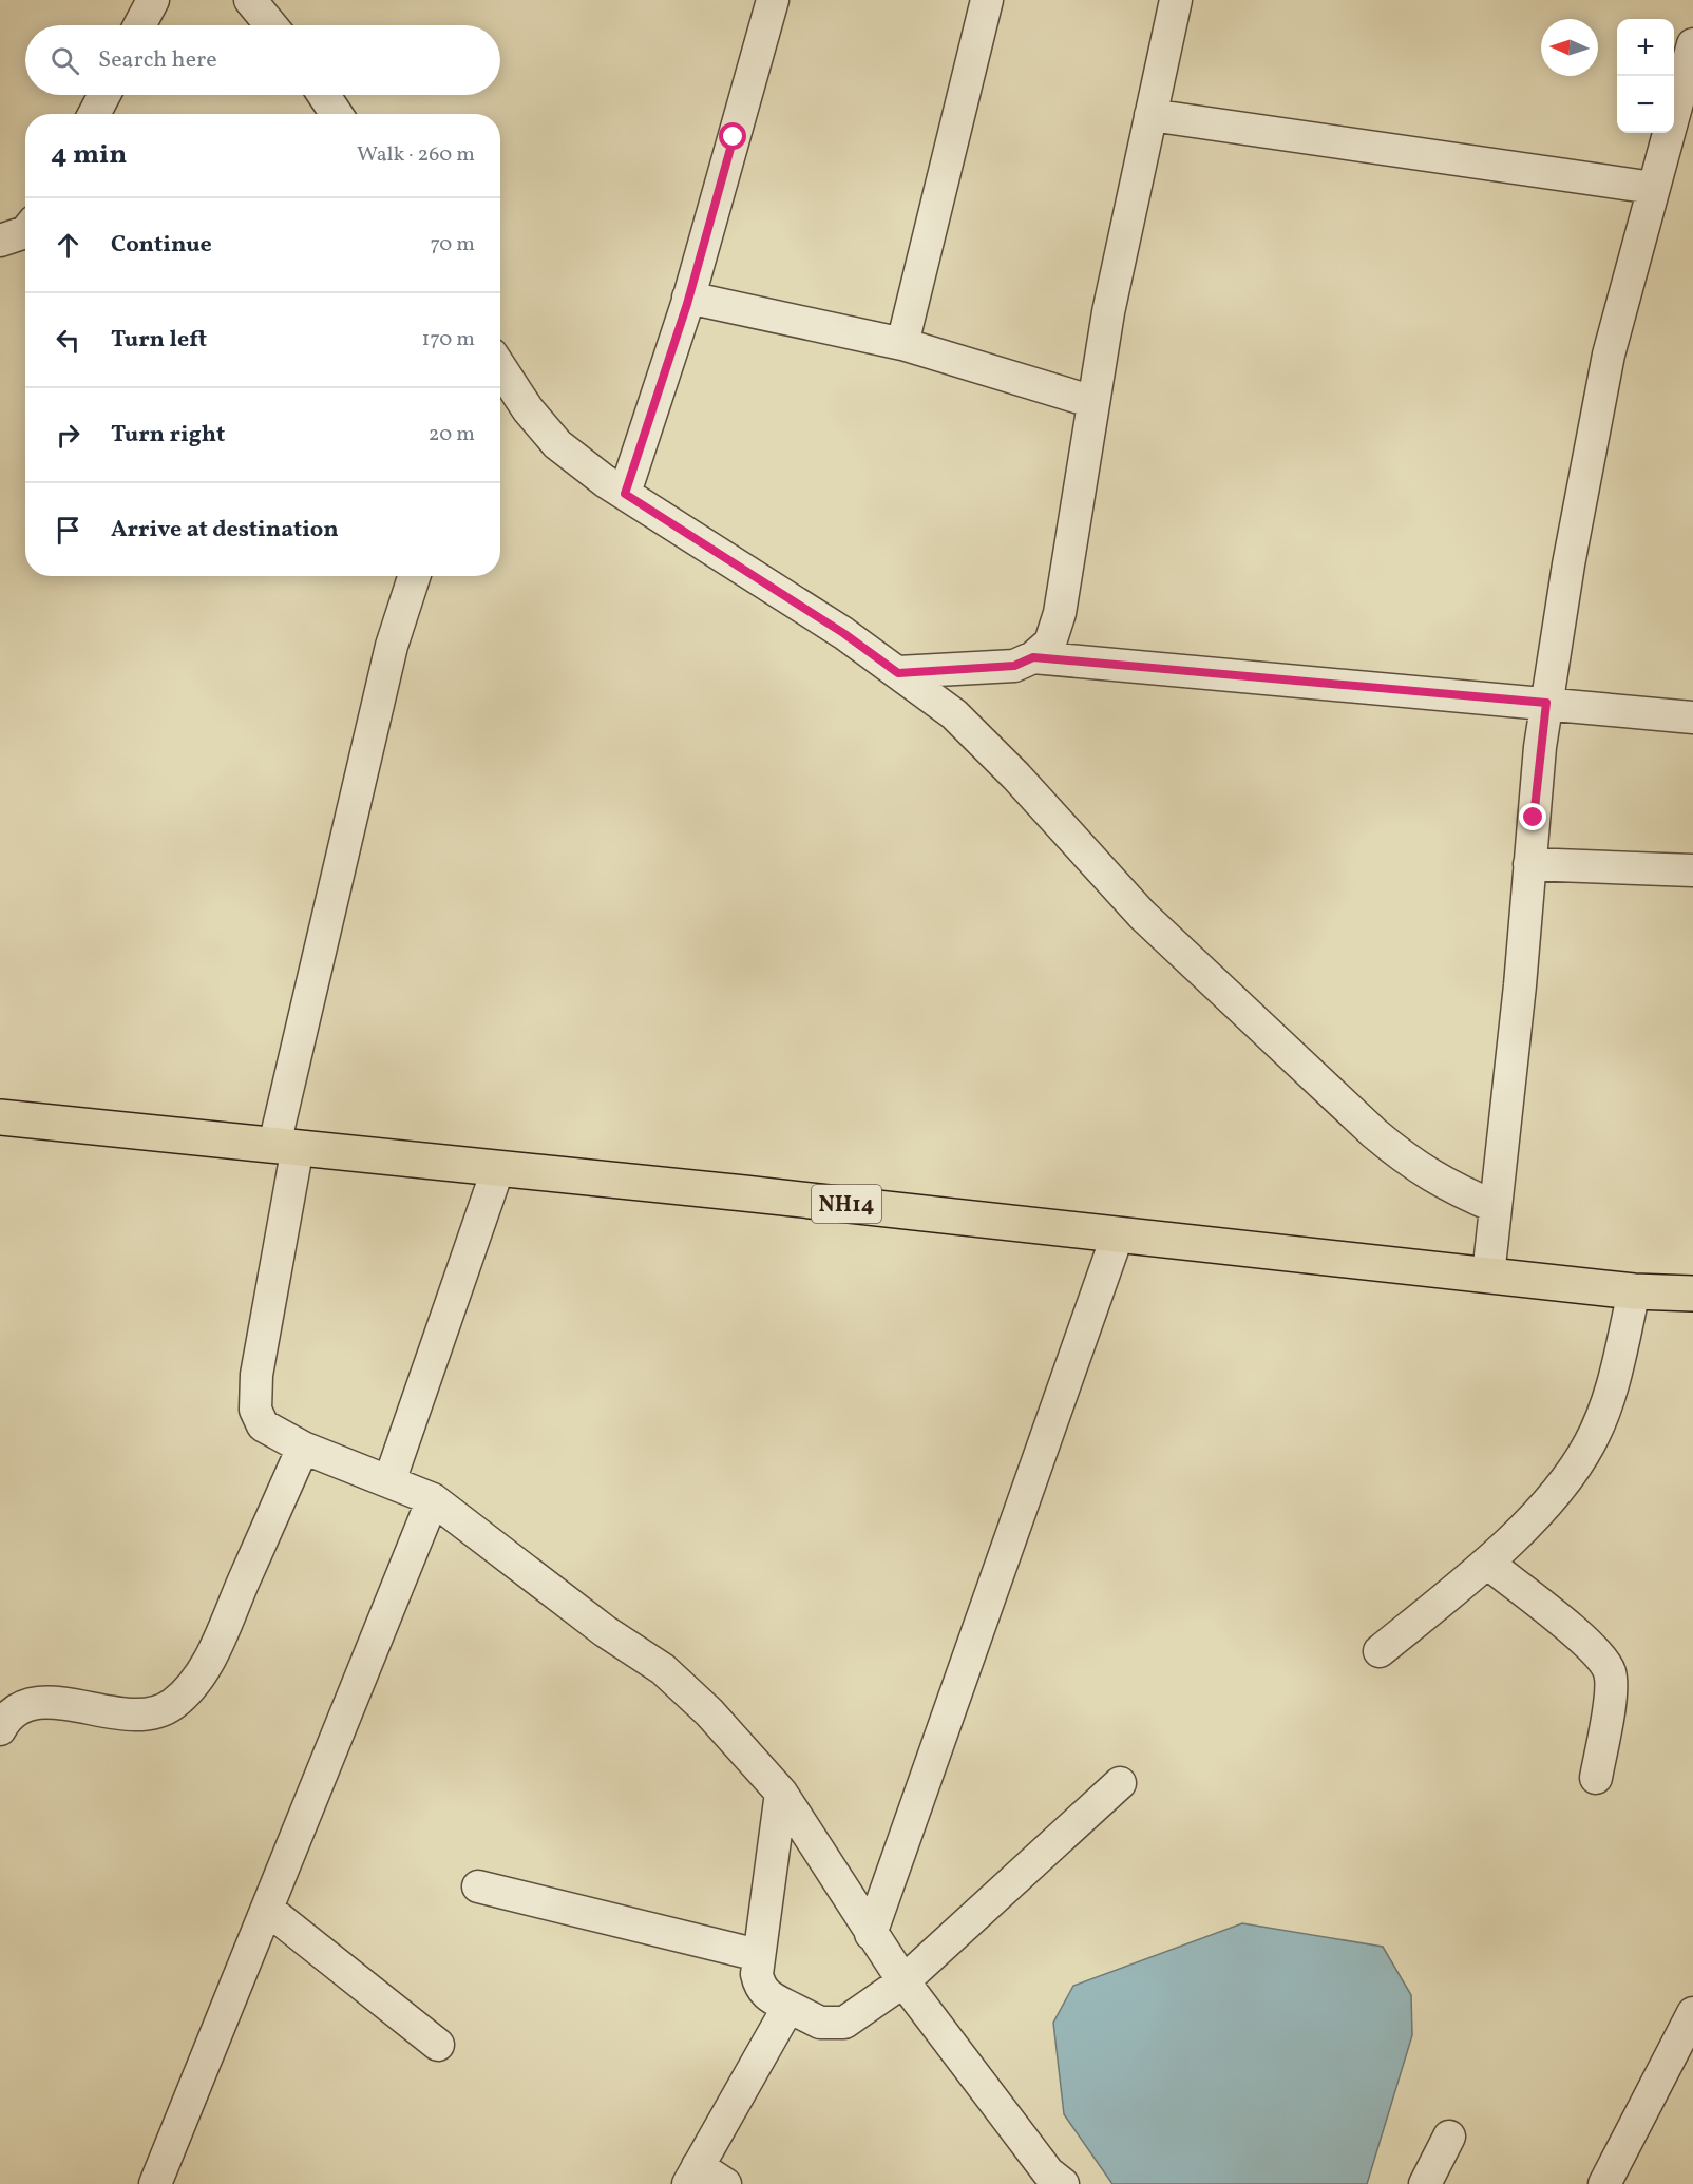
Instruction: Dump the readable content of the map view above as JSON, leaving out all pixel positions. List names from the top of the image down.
{
  "streets": {
    "highway": ["NH14"]
  },
  "north": "left",
  "page": {
    "map_buttons": ["+", "−"],
    "search": "Search here",
    "heading": ["4 min", "Walk · 260 m"],
    "list": [
      ["Continue", "70 m"],
      ["Turn left", "170 m"],
      ["Turn right", "20 m"],
      "Arrive at destination"
    ]
  }
}
